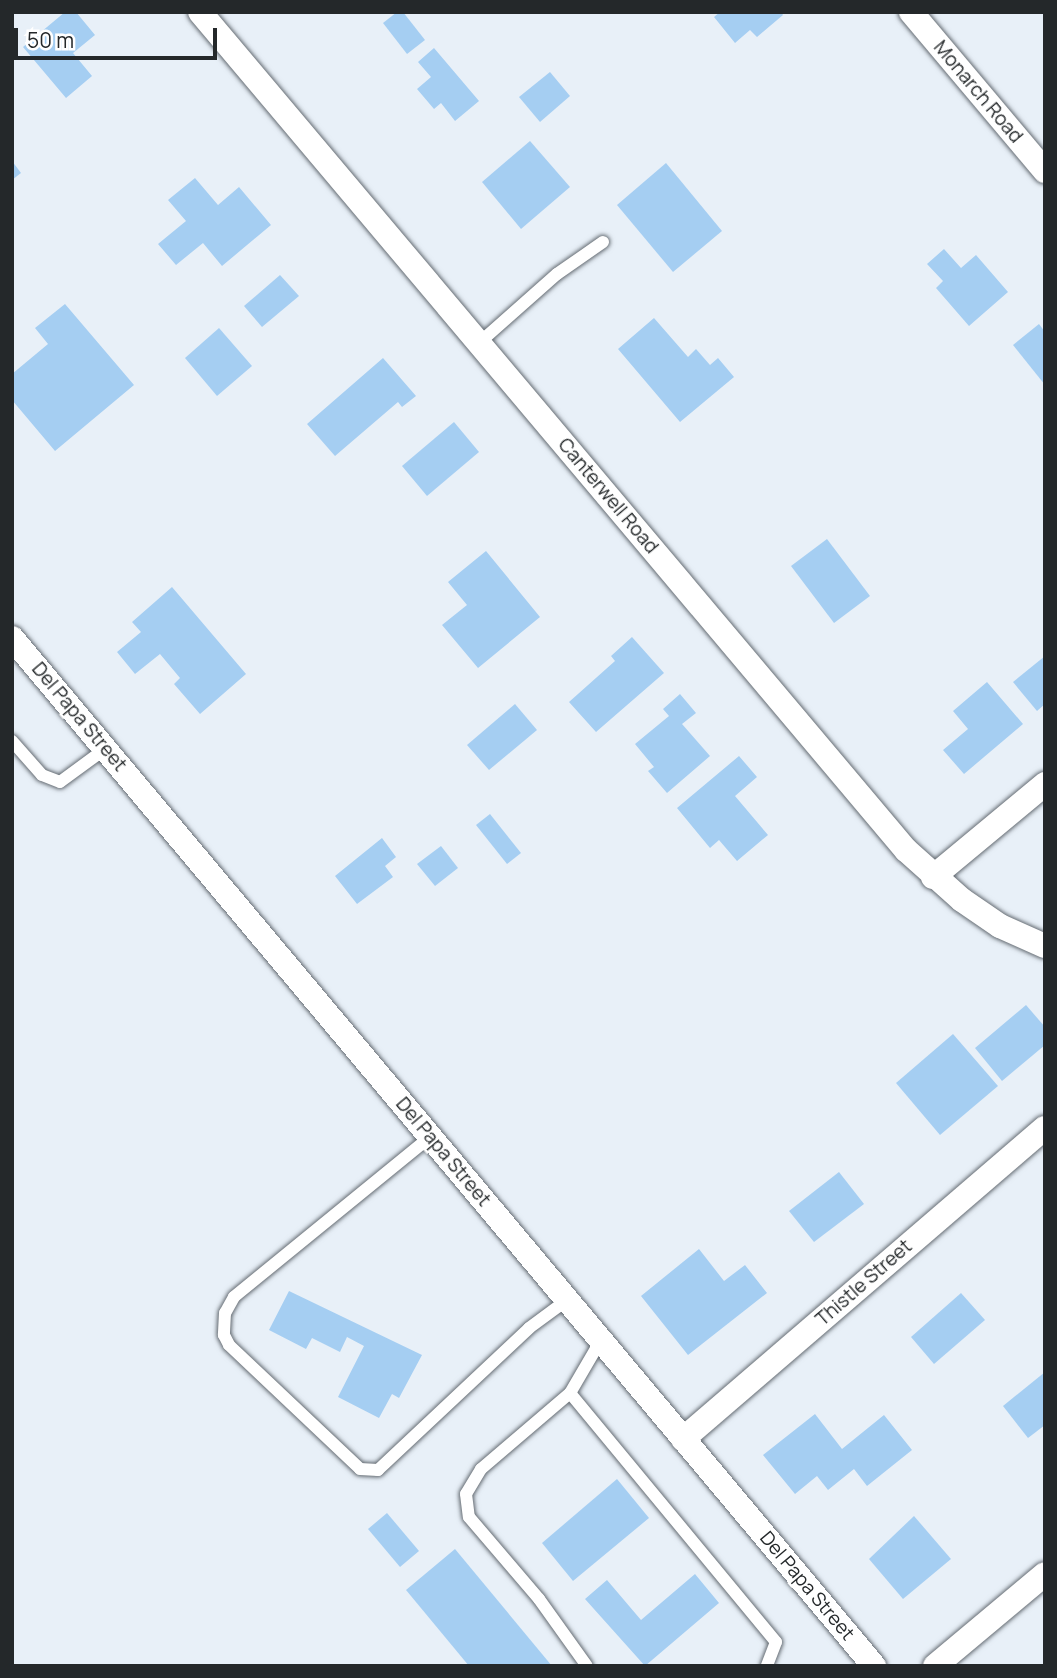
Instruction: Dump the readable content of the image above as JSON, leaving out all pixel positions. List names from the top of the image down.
{
  "streets": {
    "street": [
      "Monarch Road",
      "Canterwell Road",
      "Del Papa Street",
      "Thistle Street"
    ]
  },
  "crossings": [
    ["Del Papa Street", "Thistle Street"]
  ],
  "scale_bar": "50 m"
}
